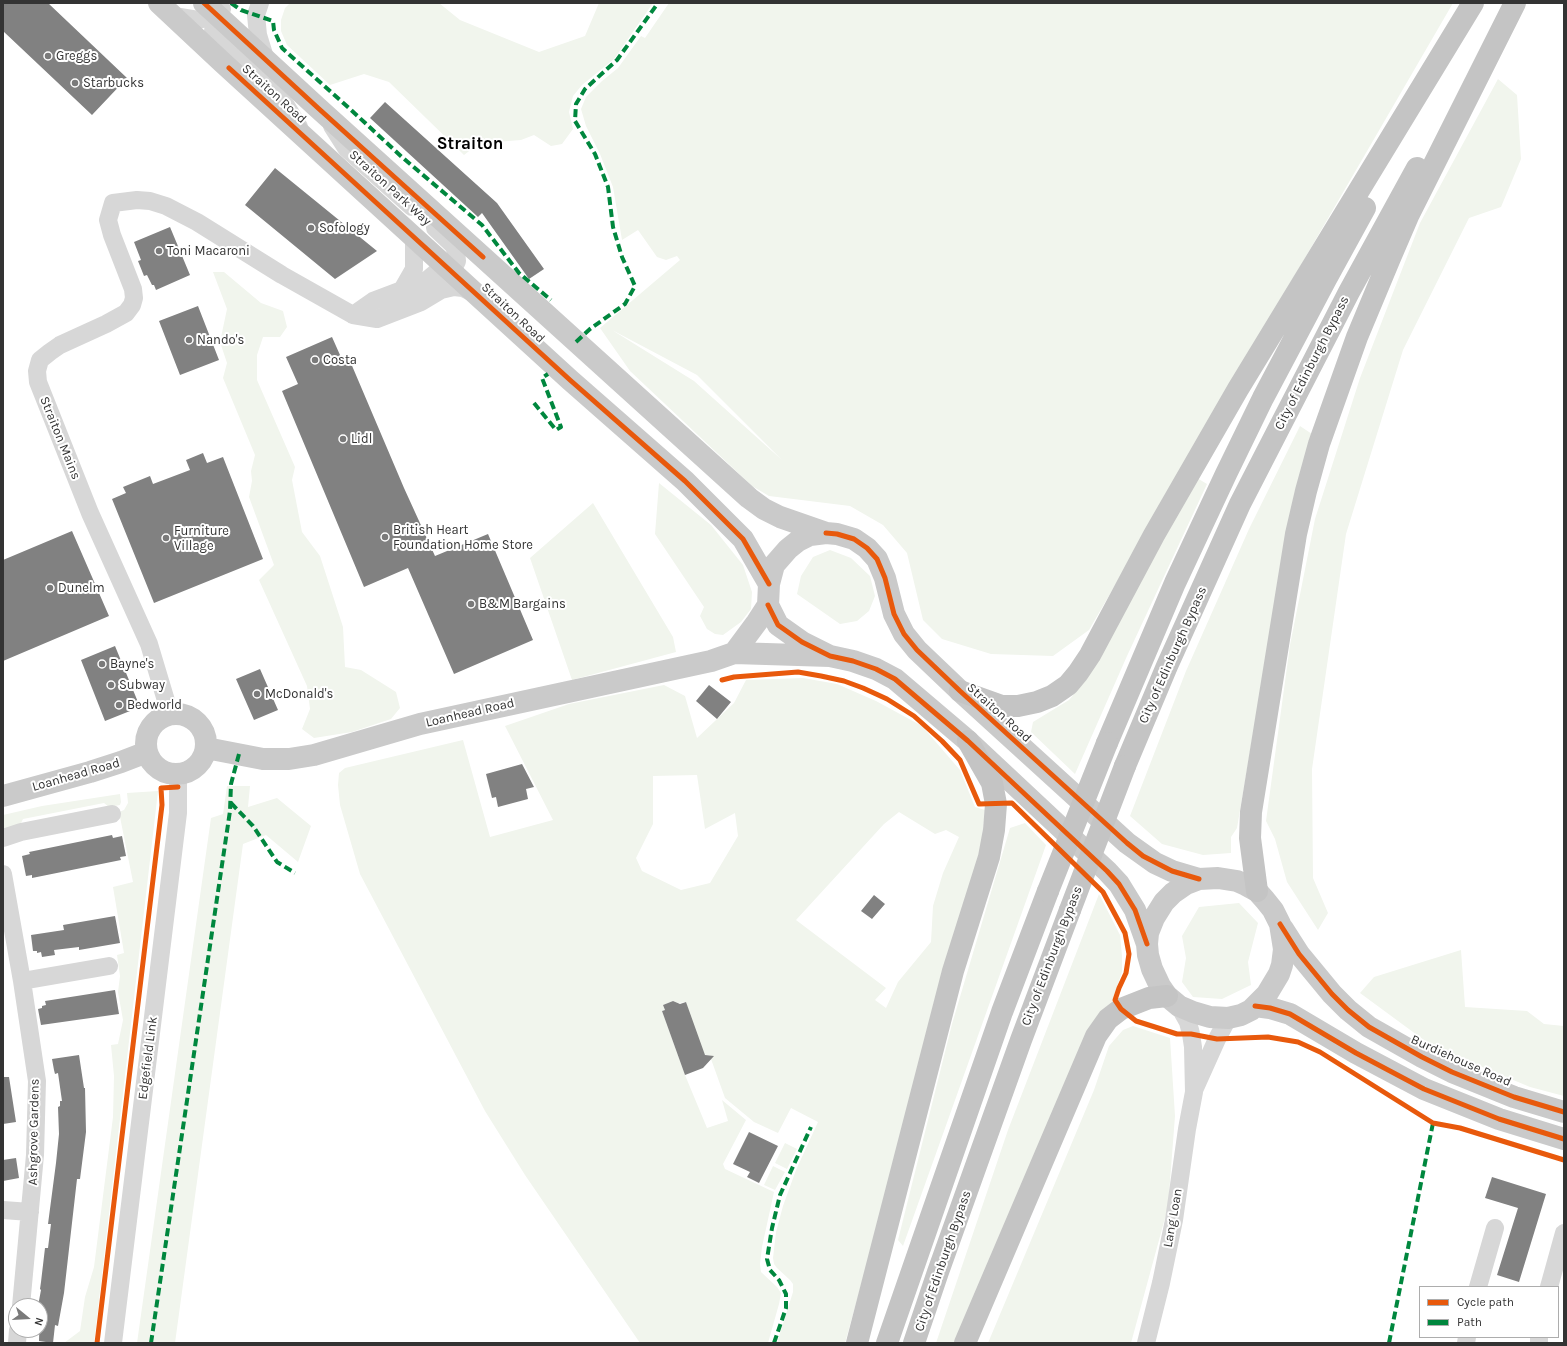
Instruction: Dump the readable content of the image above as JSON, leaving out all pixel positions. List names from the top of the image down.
{
  "streets": {
    "highway": ["City of Edinburgh Bypass"],
    "main road": ["Straiton Road", "Loanhead Road", "Burdiehouse Road"],
    "street": [
      "Straiton Park Way",
      "Straiton Mains",
      "Edgefield Link",
      "Ashgrove Gardens",
      "Lang Loan"
    ]
  },
  "crossings": [
    ["Straiton Road", "Straiton Park Way"],
    ["Straiton Road", "Loanhead Road"],
    ["Straiton Road", "Burdiehouse Road"],
    ["Straiton Road", "Lang Loan"],
    ["Straiton Mains", "Loanhead Road"],
    ["Straiton Mains", "Edgefield Link"],
    ["Loanhead Road", "Edgefield Link"],
    ["Burdiehouse Road", "Lang Loan"]
  ],
  "districts": ["Straiton"],
  "places": [
    "Greggs",
    "Starbucks",
    "Sofology",
    "Toni Macaroni",
    "Nando's",
    "Costa",
    "Lidl",
    "British Heart Foundation Home Store",
    "Furniture Village",
    "Dunelm",
    "B&M Bargains",
    "Bayne's",
    "Subway",
    "McDonald's",
    "Bedworld"
  ],
  "legend": ["Cycle path", "Path"],
  "north": "right"
}
